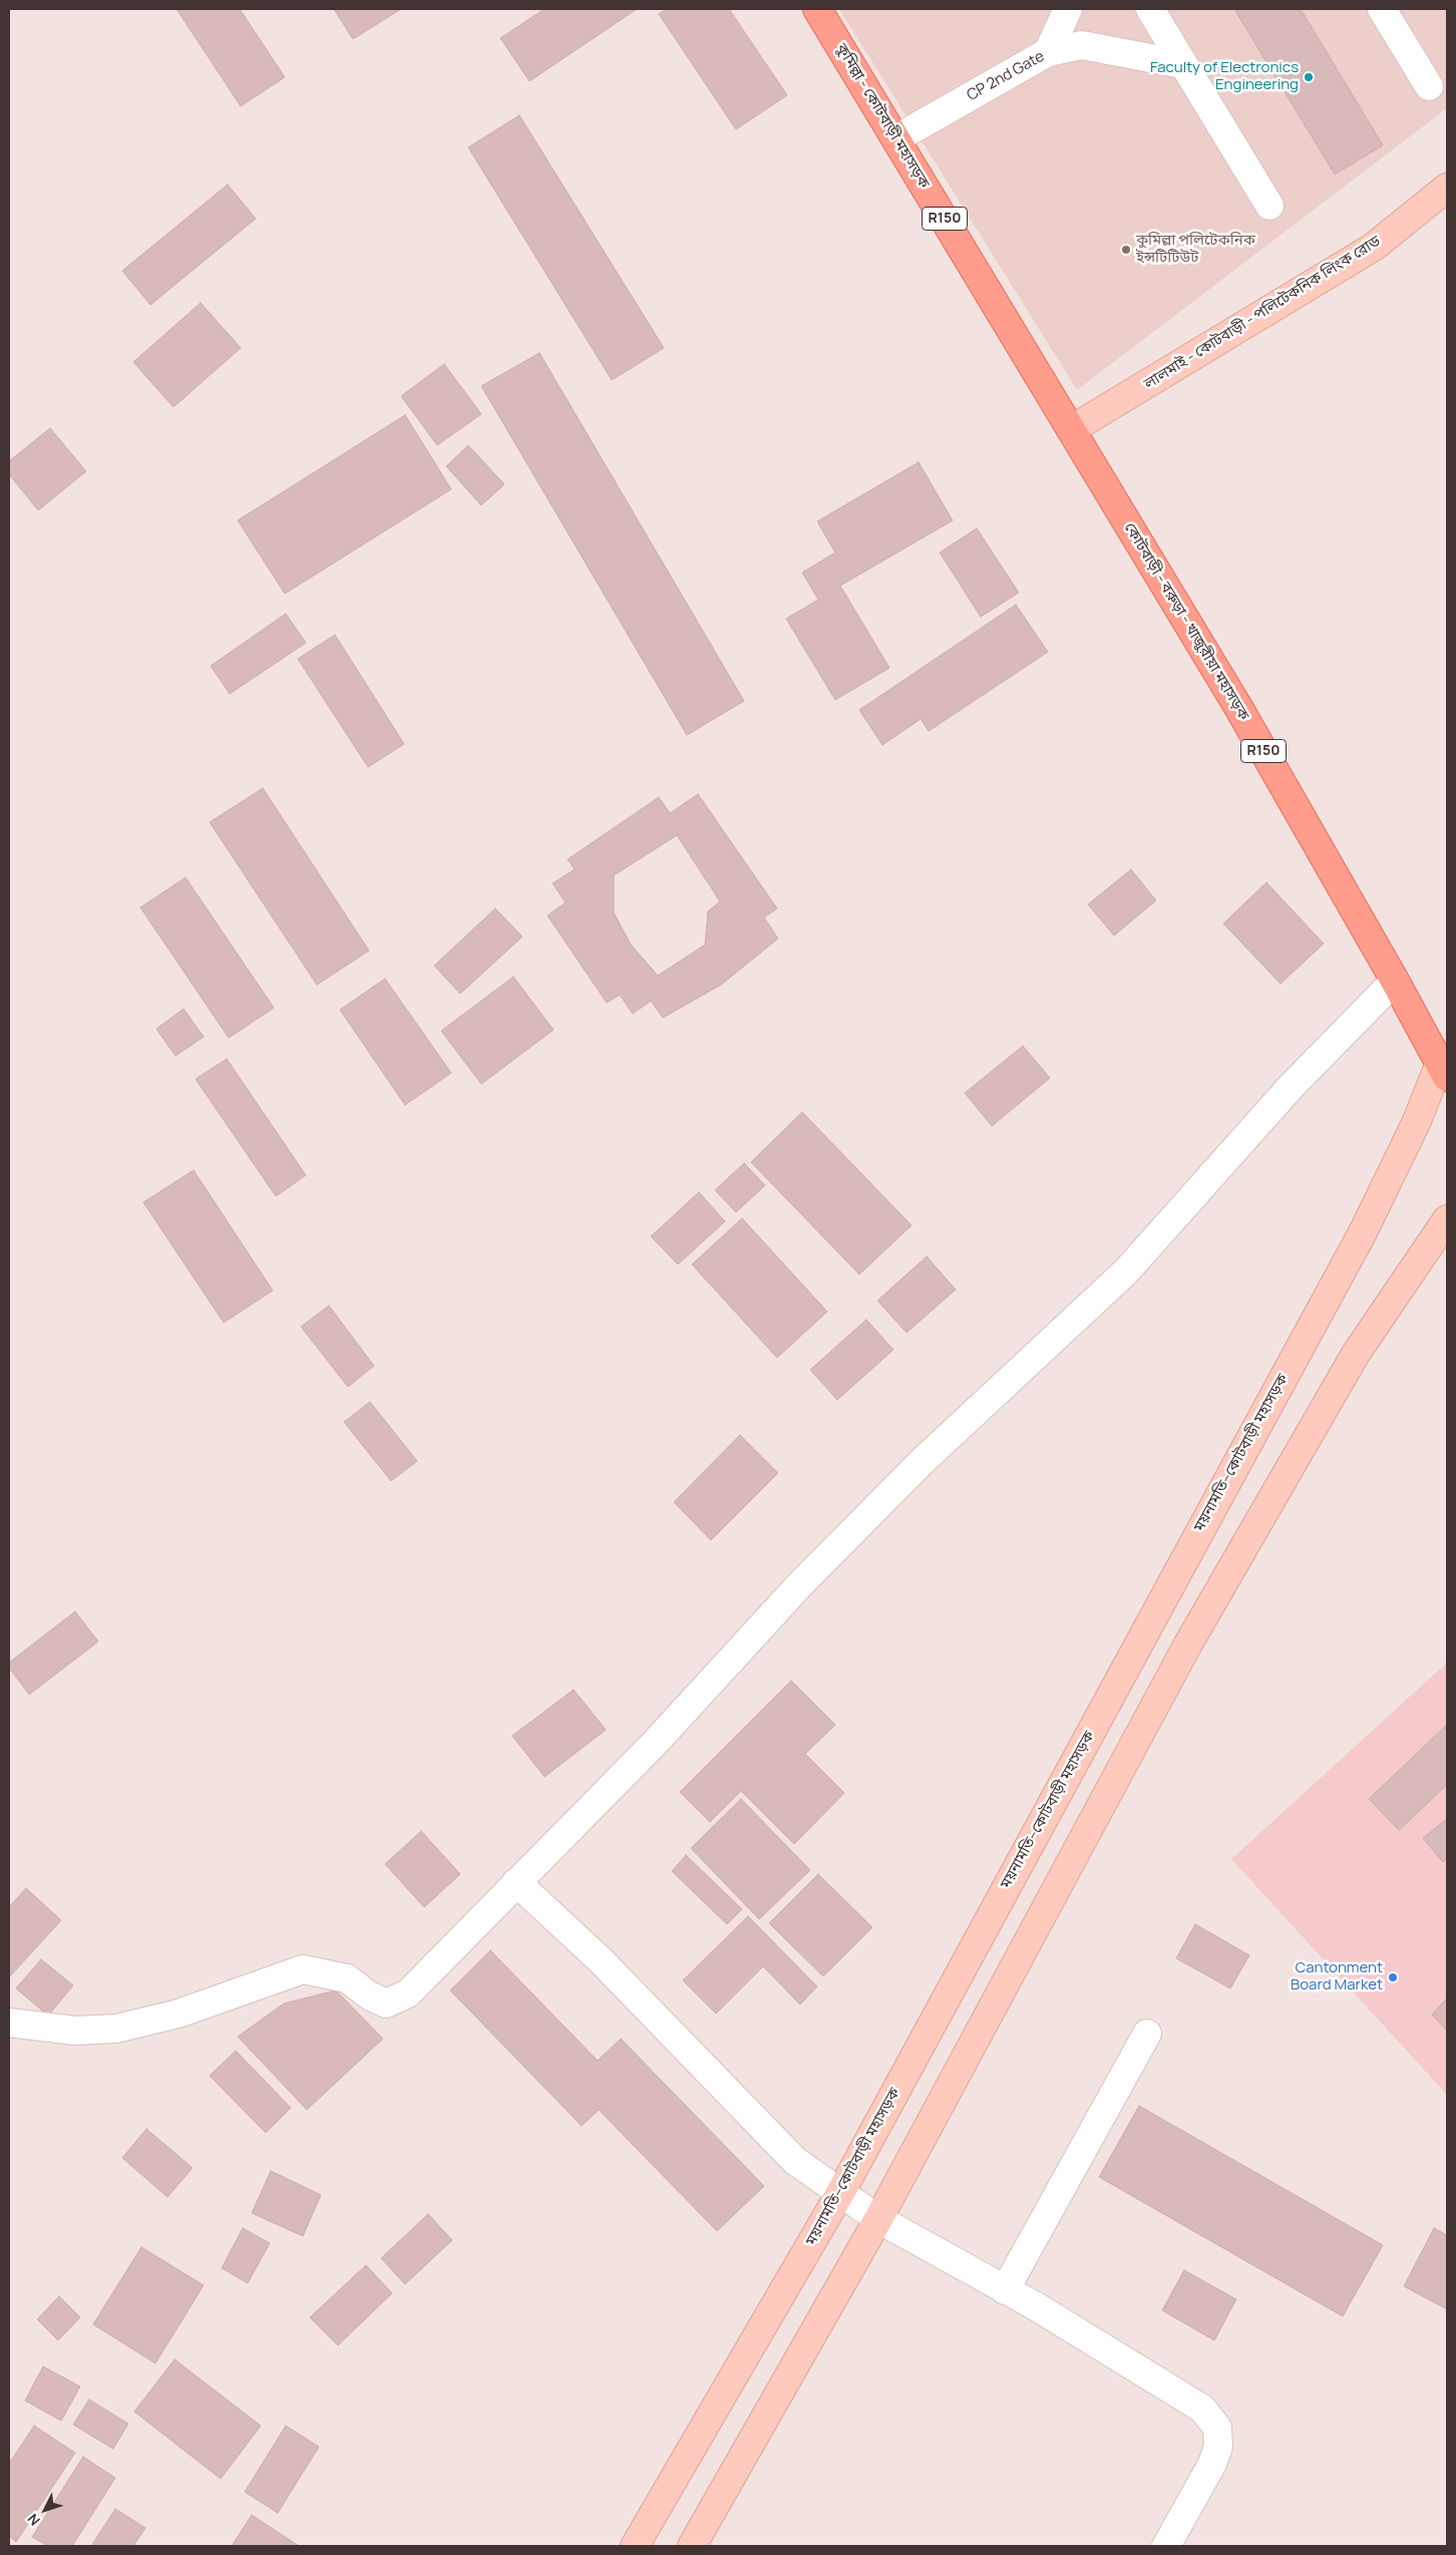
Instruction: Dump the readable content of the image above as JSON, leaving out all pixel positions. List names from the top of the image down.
{
  "streets": {
    "main road": [
      "কুমিল্লা - কোটবাড়ী মহাসড়ক",
      "R150",
      "লালমাই - কোটবাড়ী - পলিটেকনিক লিংক রোড",
      "কোটবাড়ী - বরুড়া - খাজুরীয়া মহাসড়ক",
      "ময়নামতি–কোটবাড়ী মহাসড়ক"
    ],
    "street": ["CP 2nd Gate"]
  },
  "crossings": [
    ["CP 2nd Gate", "কুমিল্লা - কোটবাড়ী মহাসড়ক"],
    ["কুমিল্লা - কোটবাড়ী মহাসড়ক", "লালমাই - কোটবাড়ী - পলিটেকনিক লিংক রোড"],
    ["কুমিল্লা - কোটবাড়ী মহাসড়ক", "কোটবাড়ী - বরুড়া - খাজুরীয়া মহাসড়ক"],
    ["লালমাই - কোটবাড়ী - পলিটেকনিক লিংক রোড", "কোটবাড়ী - বরুড়া - খাজুরীয়া মহাসড়ক"],
    ["কোটবাড়ী - বরুড়া - খাজুরীয়া মহাসড়ক", "ময়নামতি–কোটবাড়ী মহাসড়ক"]
  ],
  "places": ["Faculty of Electronics Engineering", "কুমিল্লা পলিটেকনিক ইন্সটিটিউট", "Cantonment Board Market"],
  "north": "bottom left"
}
